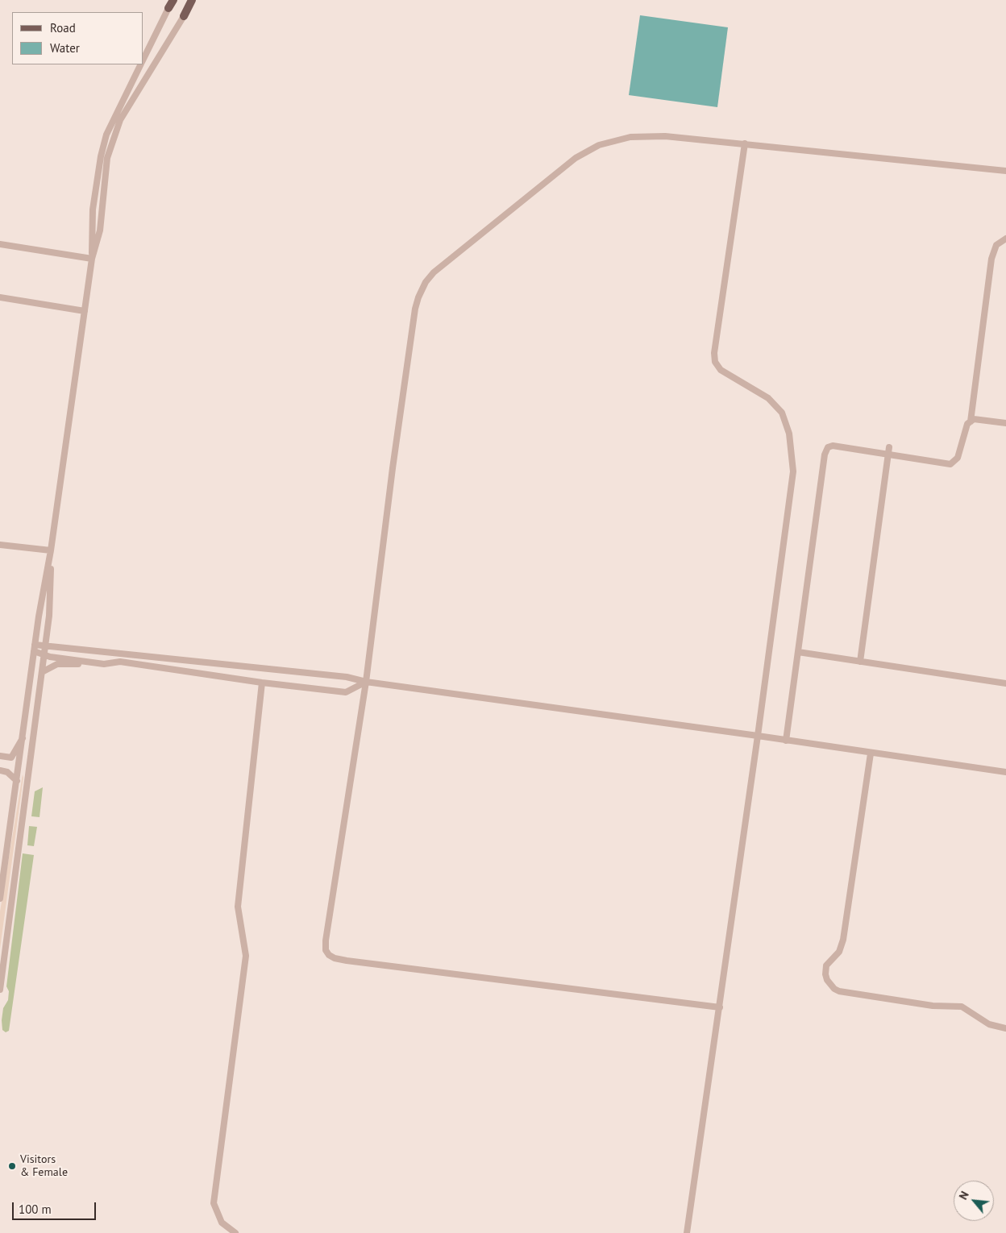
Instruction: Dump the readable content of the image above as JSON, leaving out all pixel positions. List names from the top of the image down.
{
  "places": ["Visitors & Female"],
  "legend": ["Road", "Water"],
  "scale_bar": "100 m",
  "north": "top left"
}
